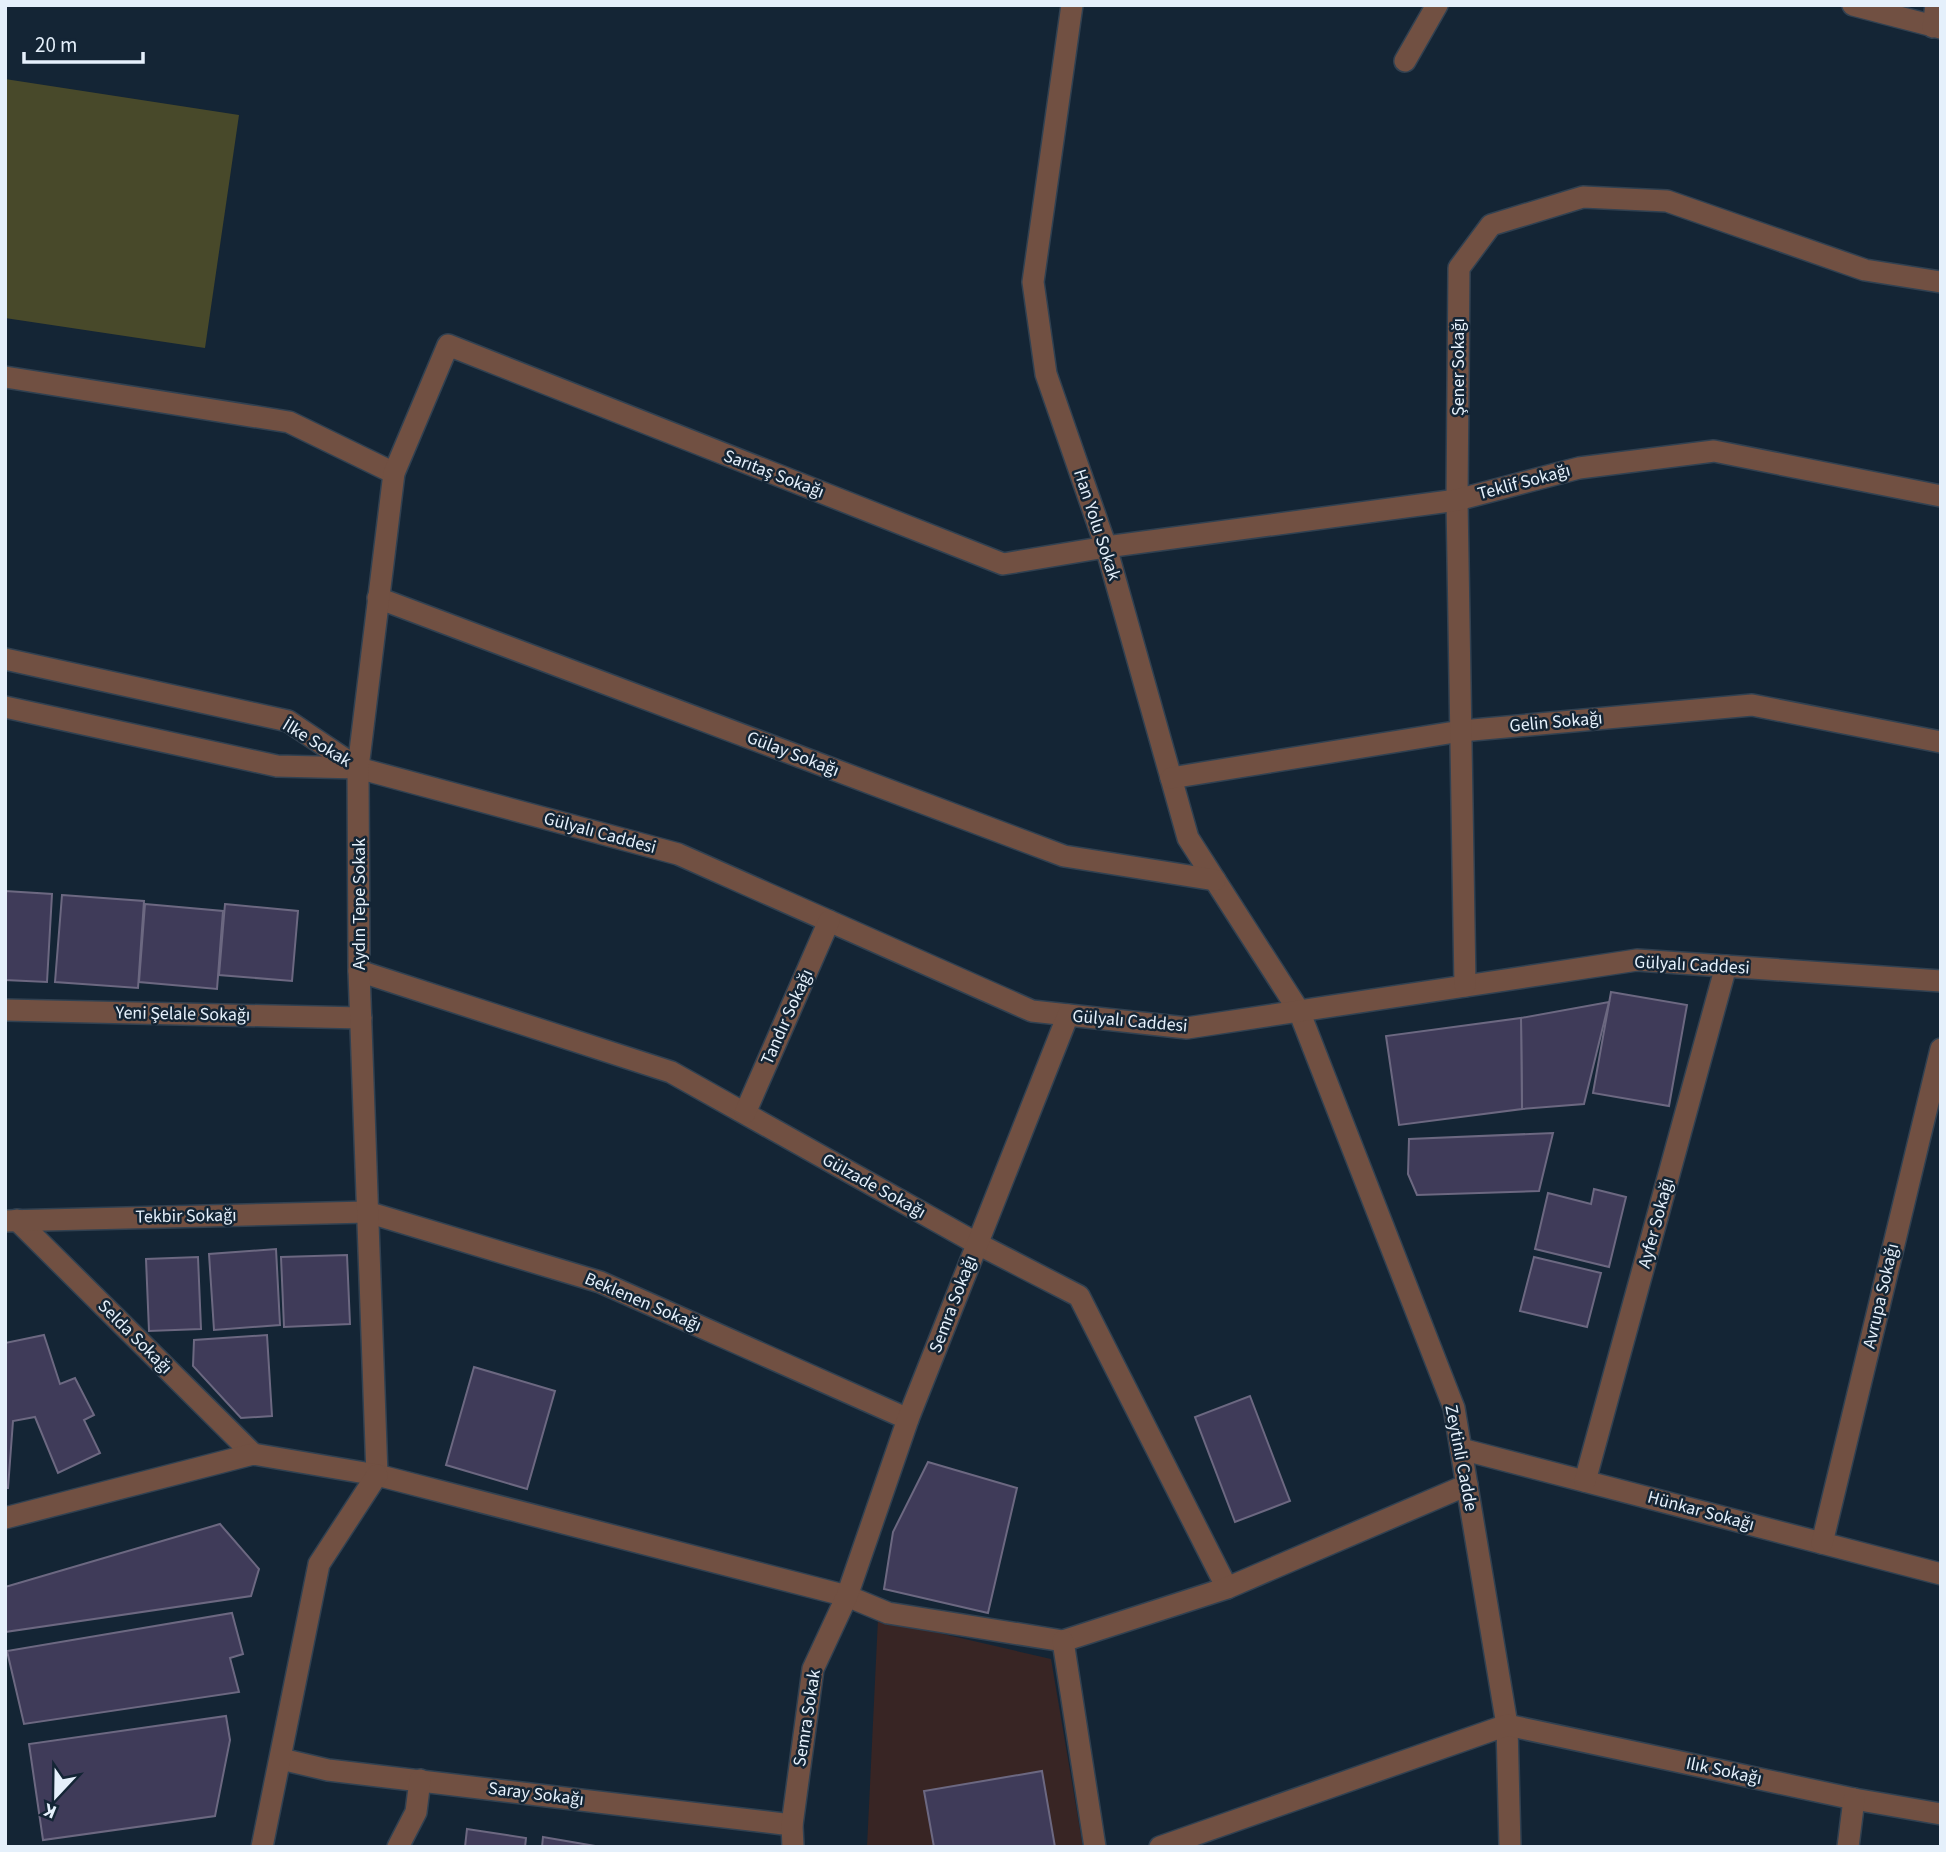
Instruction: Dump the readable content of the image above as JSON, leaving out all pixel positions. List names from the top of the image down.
{
  "streets": {
    "street": [
      "Şener Sokağı",
      "Sarıtaş Sokağı",
      "Teklif Sokağı",
      "Han Yolu Sokak",
      "Gelin Sokağı",
      "İlke Sokak",
      "Gülay Sokağı",
      "Gülyalı Caddesi",
      "Aydın Tepe Sokak",
      "Yeni Şelale Sokağı",
      "Tandır Sokağı",
      "Gülzade Sokağı",
      "Tekbir Sokağı",
      "Ayfer Sokağı",
      "Avrupa Sokağı",
      "Beklenen Sokağı",
      "Semra Sokağı",
      "Selda Sokağı",
      "Zeytinli Cadde",
      "Hünkar Sokağı",
      "Semra Sokak",
      "Ilık Sokağı",
      "Saray Sokağı"
    ]
  },
  "crossings": [
    ["Şener Sokağı", "Teklif Sokağı"],
    ["Şener Sokağı", "Gelin Sokağı"],
    ["Şener Sokağı", "Gülyalı Caddesi"],
    ["Sarıtaş Sokağı", "Teklif Sokağı"],
    ["Sarıtaş Sokağı", "Han Yolu Sokak"],
    ["Sarıtaş Sokağı", "Aydın Tepe Sokak"],
    ["Teklif Sokağı", "Han Yolu Sokak"],
    ["Han Yolu Sokak", "Gelin Sokağı"],
    ["Han Yolu Sokak", "Gülay Sokağı"],
    ["Han Yolu Sokak", "Gülyalı Caddesi"],
    ["Han Yolu Sokak", "Zeytinli Cadde"],
    ["İlke Sokak", "Gülyalı Caddesi"],
    ["İlke Sokak", "Aydın Tepe Sokak"],
    ["Gülay Sokağı", "Aydın Tepe Sokak"],
    ["Gülyalı Caddesi", "Aydın Tepe Sokak"],
    ["Gülyalı Caddesi", "Tandır Sokağı"],
    ["Gülyalı Caddesi", "Ayfer Sokağı"],
    ["Gülyalı Caddesi", "Semra Sokağı"],
    ["Gülyalı Caddesi", "Zeytinli Cadde"],
    ["Aydın Tepe Sokak", "Yeni Şelale Sokağı"],
    ["Aydın Tepe Sokak", "Gülzade Sokağı"],
    ["Aydın Tepe Sokak", "Tekbir Sokağı"],
    ["Aydın Tepe Sokak", "Beklenen Sokağı"],
    ["Tandır Sokağı", "Gülzade Sokağı"],
    ["Gülzade Sokağı", "Semra Sokağı"],
    ["Tekbir Sokağı", "Beklenen Sokağı"],
    ["Tekbir Sokağı", "Selda Sokağı"],
    ["Ayfer Sokağı", "Hünkar Sokağı"],
    ["Avrupa Sokağı", "Hünkar Sokağı"],
    ["Beklenen Sokağı", "Semra Sokağı"],
    ["Semra Sokağı", "Semra Sokak"],
    ["Zeytinli Cadde", "Hünkar Sokağı"],
    ["Zeytinli Cadde", "Ilık Sokağı"],
    ["Semra Sokak", "Saray Sokağı"]
  ],
  "scale_bar": "20 m",
  "north": "bottom"
}
